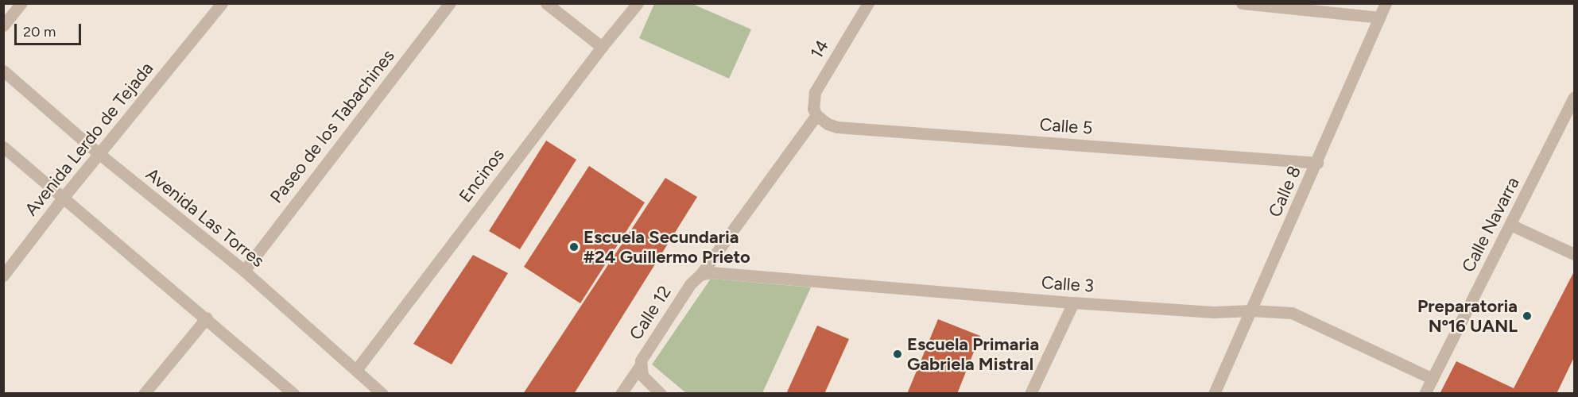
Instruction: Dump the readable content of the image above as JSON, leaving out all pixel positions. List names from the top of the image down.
{
  "streets": {
    "street": [
      "14",
      "Paseo de los Tabachines",
      "Calle 5",
      "Avenida Lerdo de Tejada",
      "Encinos",
      "Calle 8",
      "Avenida Las Torres",
      "Calle Navarra",
      "Calle 3",
      "Calle 12"
    ]
  },
  "crossings": [
    ["14", "Calle 5"],
    ["Paseo de los Tabachines", "Avenida Las Torres"],
    ["Calle 5", "Calle 8"],
    ["Avenida Lerdo de Tejada", "Avenida Las Torres"],
    ["Encinos", "Avenida Las Torres"],
    ["Calle 8", "Calle 3"],
    ["Calle Navarra", "Calle 3"],
    ["Calle 3", "Calle 12"]
  ],
  "places": ["Escuela Secundaria #24 Guillermo Prieto", "Preparatoria Nº16 UANL", "Escuela Primaria Gabriela Mistral"],
  "scale_bar": "20 m"
}
